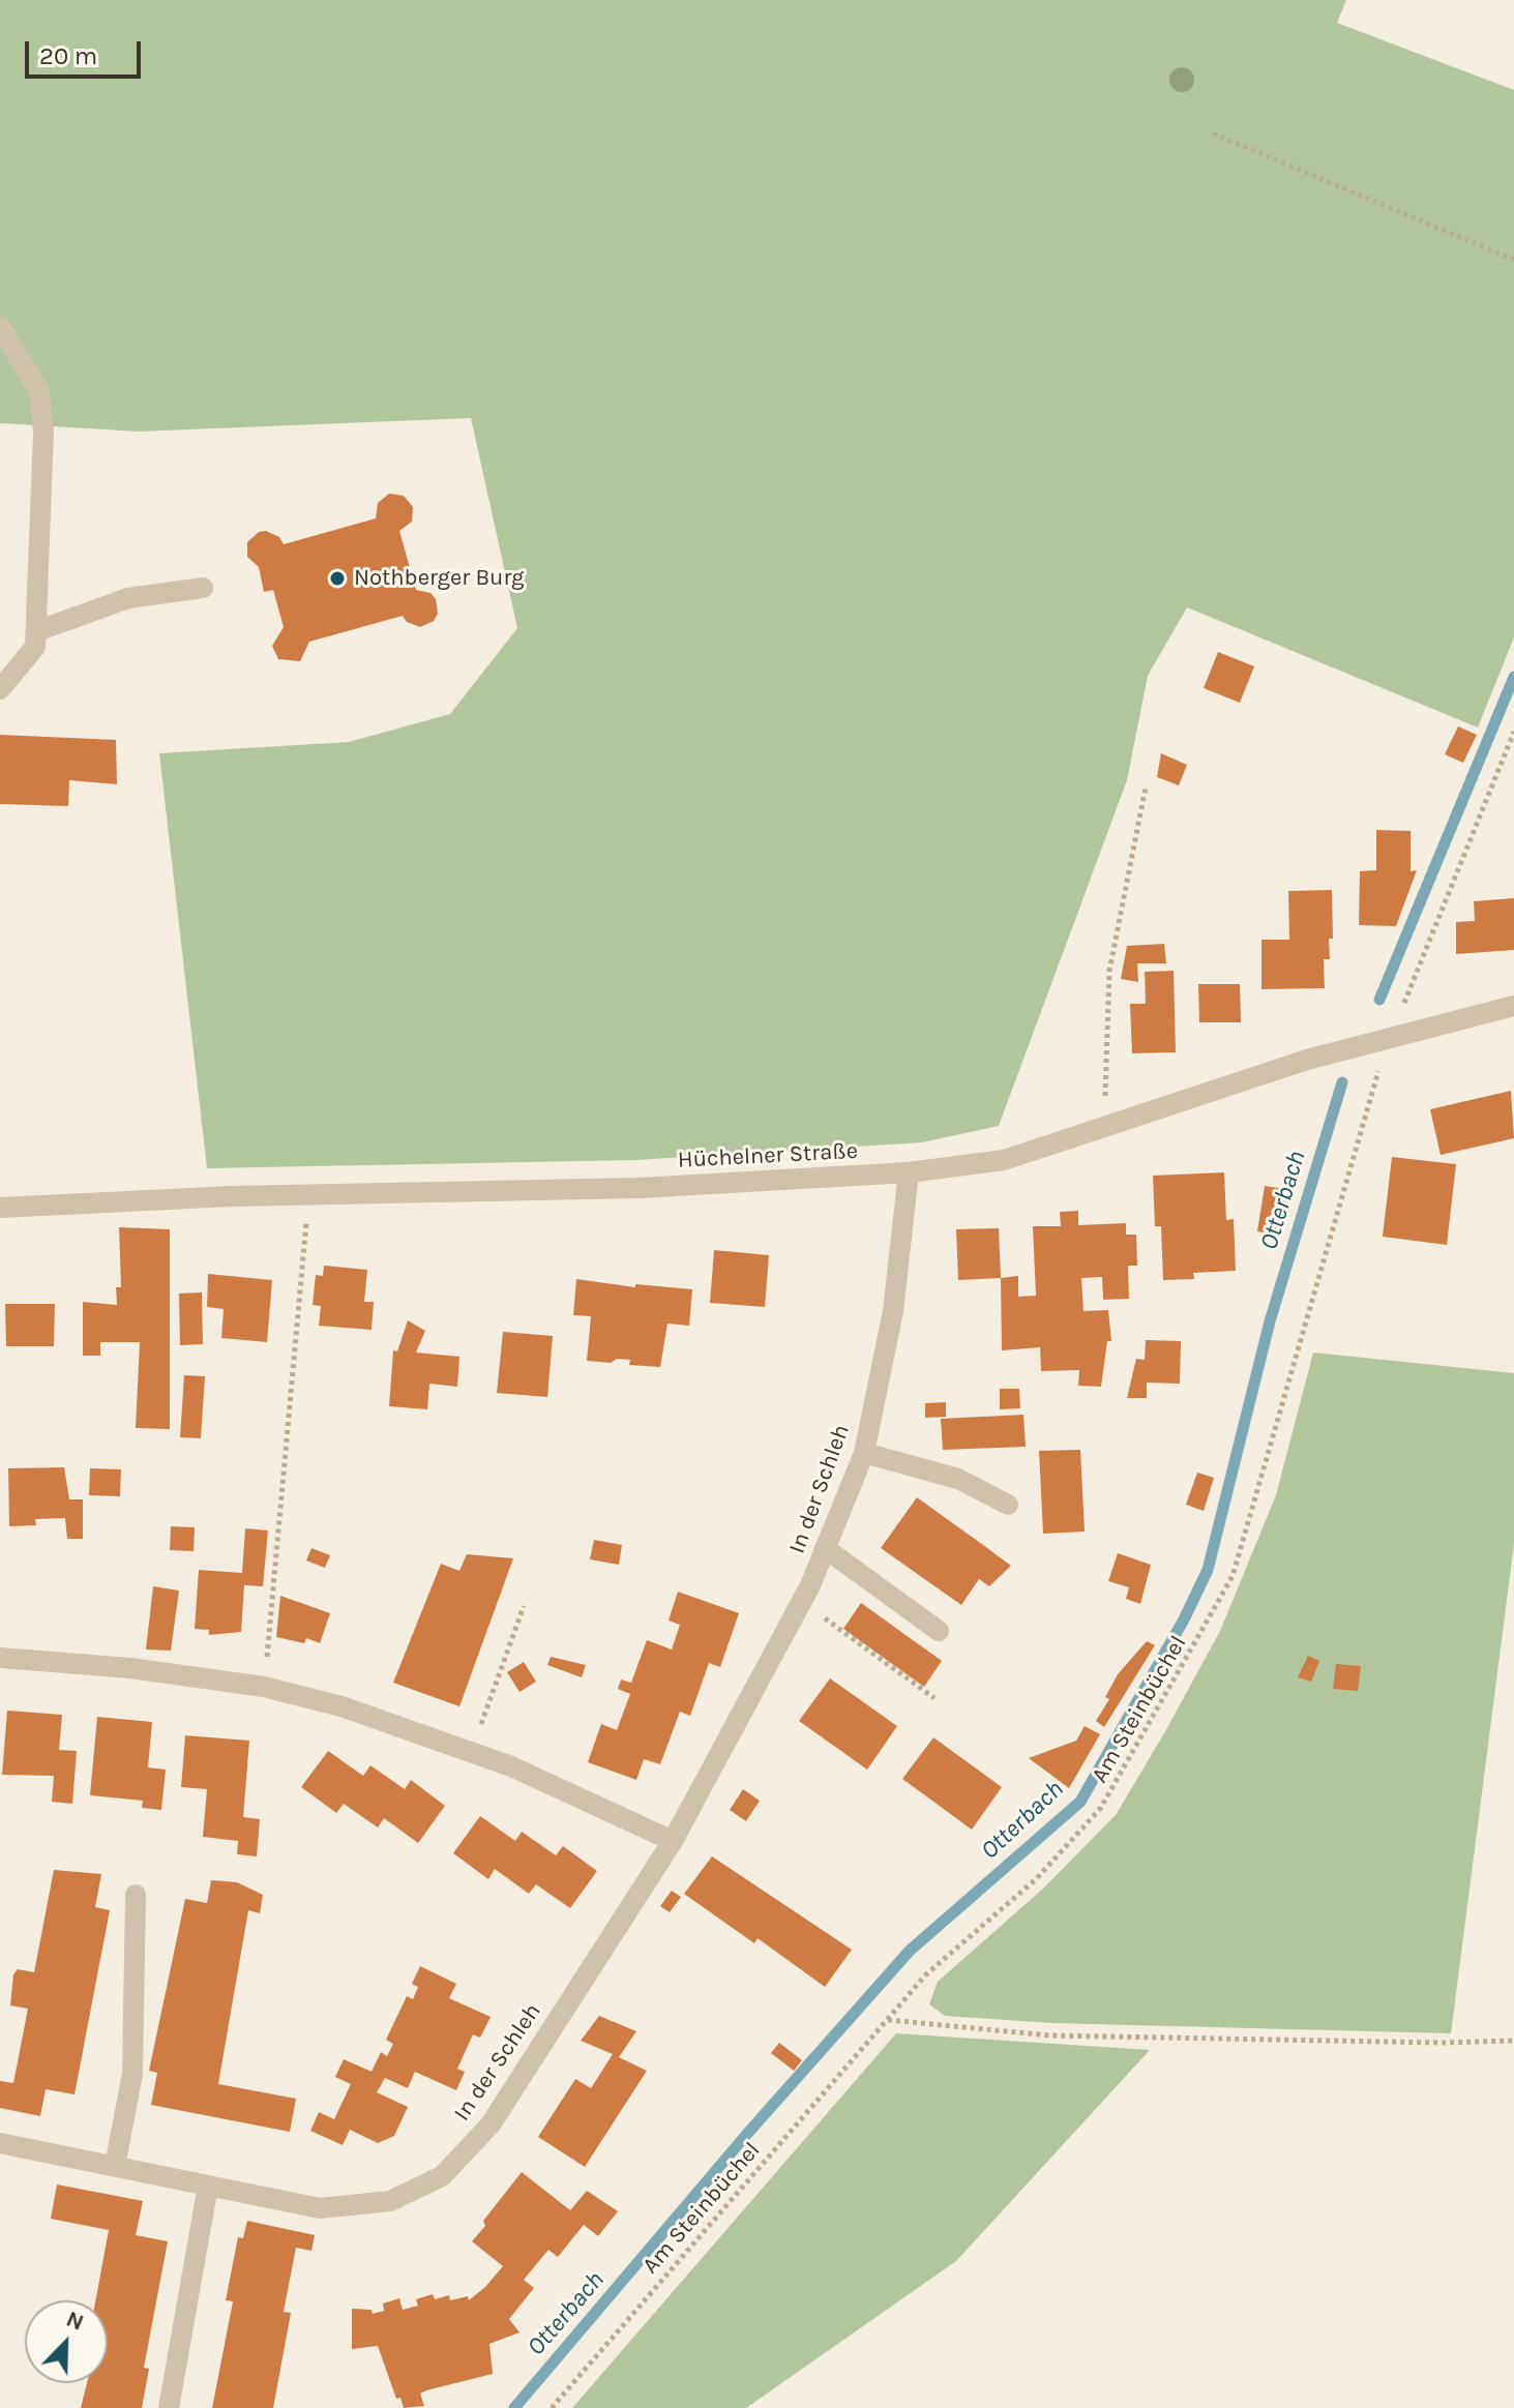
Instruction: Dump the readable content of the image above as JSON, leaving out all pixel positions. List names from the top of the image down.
{
  "streets": {
    "street": ["Hüchelner Straße", "In der Schleh"],
    "path": ["Am Steinbüchel"]
  },
  "crossings": [
    ["Hüchelner Straße", "In der Schleh"],
    ["Hüchelner Straße", "Am Steinbüchel"]
  ],
  "water": ["Otterbach"],
  "places": ["Nothberger Burg"],
  "scale_bar": "20 m",
  "north": "top right"
}
